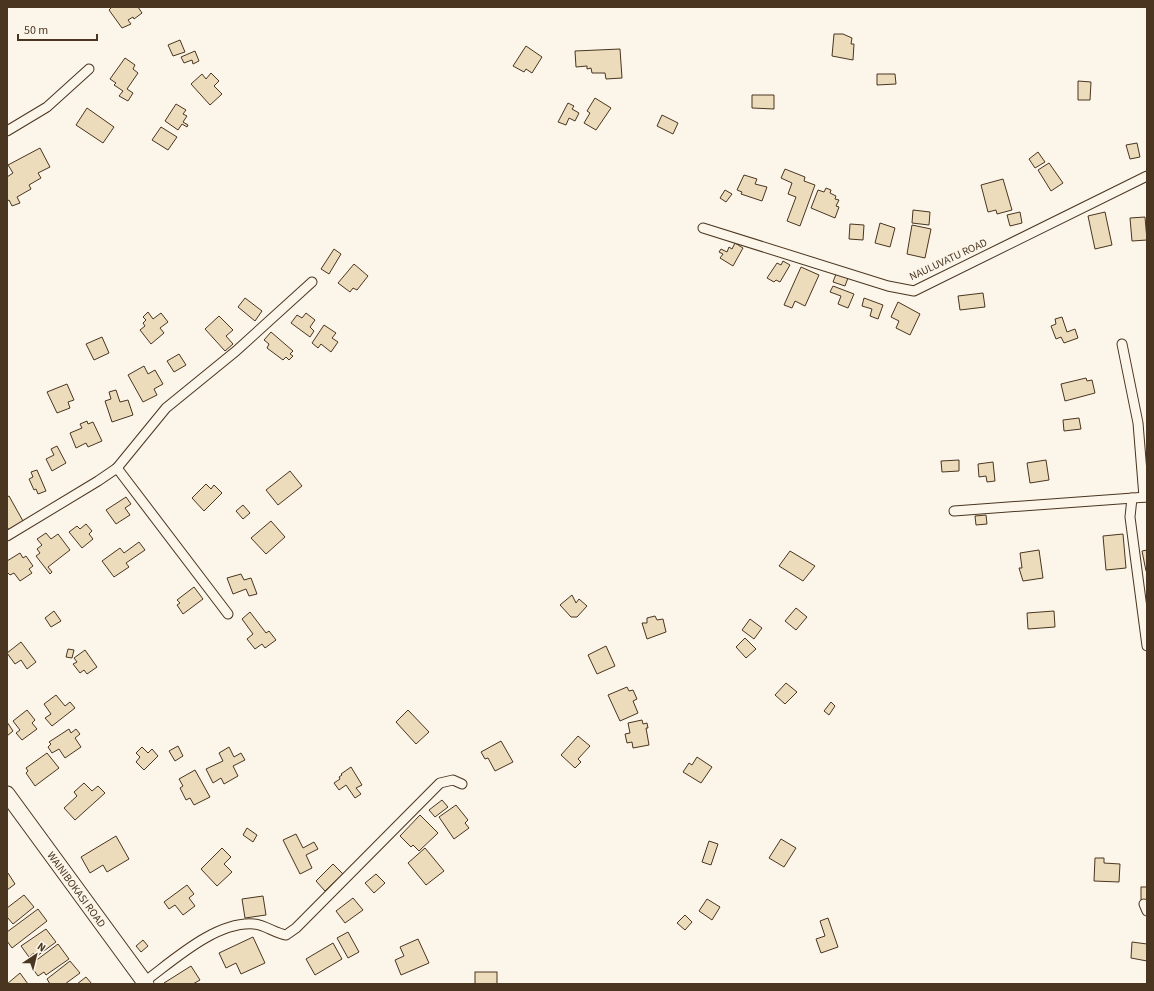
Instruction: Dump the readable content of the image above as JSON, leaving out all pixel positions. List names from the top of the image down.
{
  "streets": {
    "main road": ["WAINIBOKASI ROAD"],
    "street": ["NAULUVATU ROAD"]
  },
  "scale_bar": "50 m",
  "north": "top right"
}
